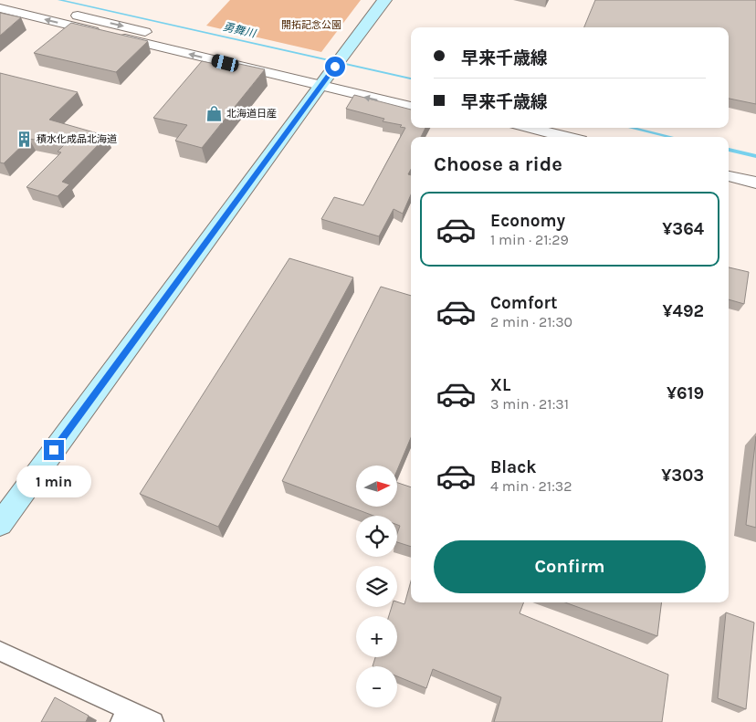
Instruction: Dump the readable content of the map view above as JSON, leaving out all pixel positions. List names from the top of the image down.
{
  "water": ["勇舞川"],
  "parks": ["開拓記念公園"],
  "places": {
    "shop": ["北海道日産"],
    "building": ["積水化成品北海道"]
  },
  "north": "right",
  "page": {
    "banner": ["早来千歳線", "早来千歳線"],
    "heading": "Choose a ride",
    "list": [
      {
        "name": "Economy",
        "note": "1 min · 21:29",
        "value": "¥364"
      },
      {
        "name": "Comfort",
        "note": "2 min · 21:30",
        "value": "¥492"
      },
      {
        "name": "XL",
        "note": "3 min · 21:31",
        "value": "¥619"
      },
      {
        "name": "Black",
        "note": "4 min · 21:32",
        "value": "¥303"
      }
    ],
    "map_buttons": ["+", "−"],
    "bubble": "1 min",
    "buttons": "Confirm"
  }
}
